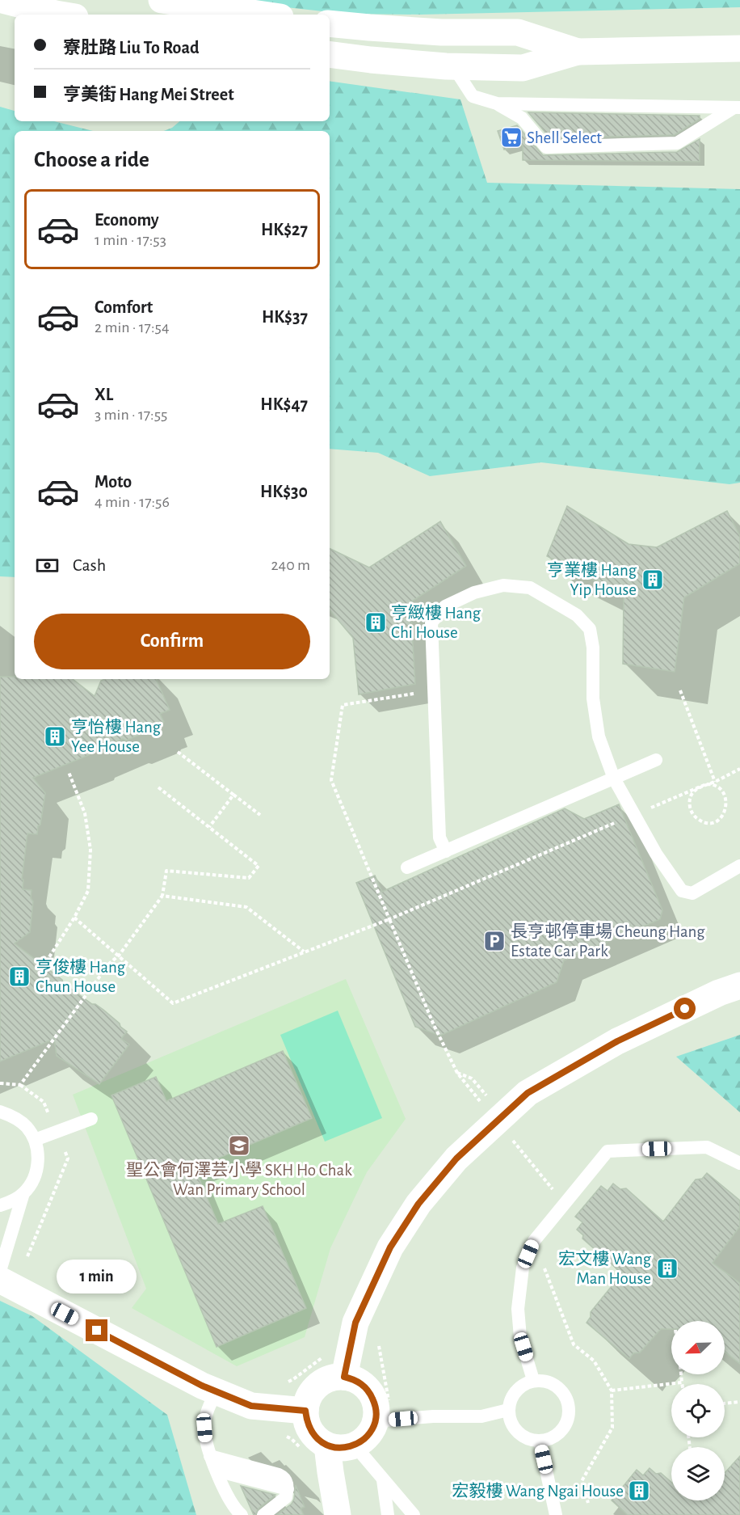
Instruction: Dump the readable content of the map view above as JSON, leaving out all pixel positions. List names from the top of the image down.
{
  "places": {
    "supermarket": ["Shell Select"],
    "building": [
      "亨業樓 Hang Yip House",
      "亨緻樓 Hang Chi House",
      "亨怡樓 Hang Yee House",
      "亨俊樓 Hang Chun House",
      "宏文樓 Wang Man House",
      "宏毅樓 Wang Ngai House"
    ],
    "parking": ["長亨邨停車場 Cheung Hang Estate Car Park"],
    "school or university": ["聖公會何澤芸小學 SKH Ho Chak Wan Primary School"]
  },
  "north": "bottom left",
  "page": {
    "banner": ["寮肚路 Liu To Road", "亨美街 Hang Mei Street"],
    "heading": "Choose a ride",
    "list": [
      {
        "name": "Economy",
        "note": "1 min · 17:53",
        "value": "HK$27"
      },
      {
        "name": "Comfort",
        "note": "2 min · 17:54",
        "value": "HK$37"
      },
      {
        "name": "XL",
        "note": "3 min · 17:55",
        "value": "HK$47"
      },
      {
        "name": "Moto",
        "note": "4 min · 17:56",
        "value": "HK$30"
      }
    ],
    "pay": ["Cash", "240 m"],
    "buttons": "Confirm",
    "bubble": "1 min"
  }
}
